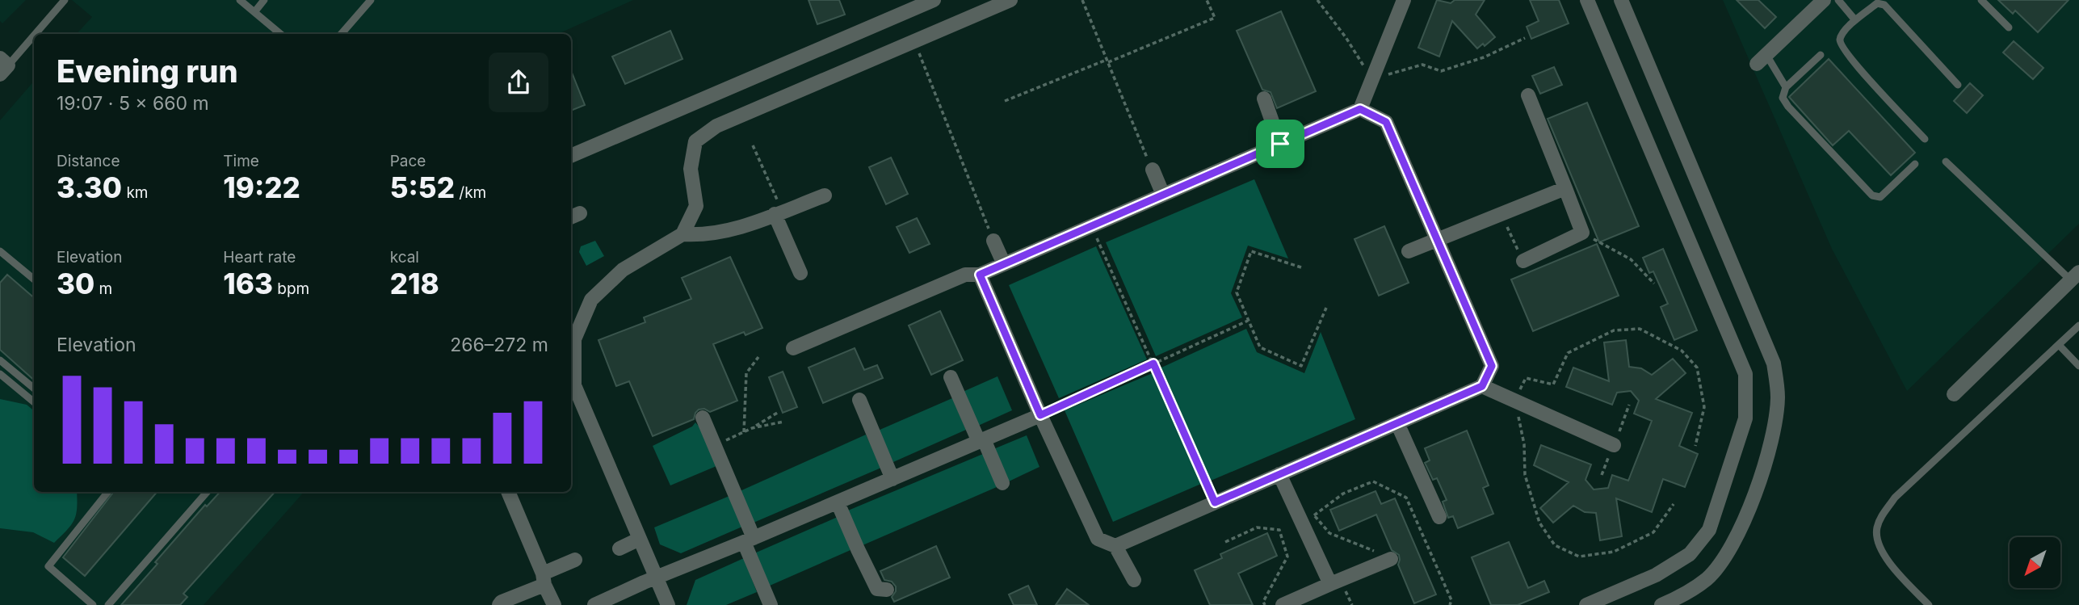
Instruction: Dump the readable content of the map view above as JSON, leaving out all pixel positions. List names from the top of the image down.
{
  "north": "bottom left",
  "page": {
    "heading": ["Evening run", "19:07 · 5 × 660 m"],
    "stats": [
      ["Distance", "3.30 km"],
      ["Time", "19:22"],
      ["Pace", "5:52 /km"],
      ["Elevation", "30 m"],
      ["Heart rate", "163 bpm"],
      ["kcal", "218"]
    ],
    "chart": ["Elevation", "266–272 m"]
  }
}
